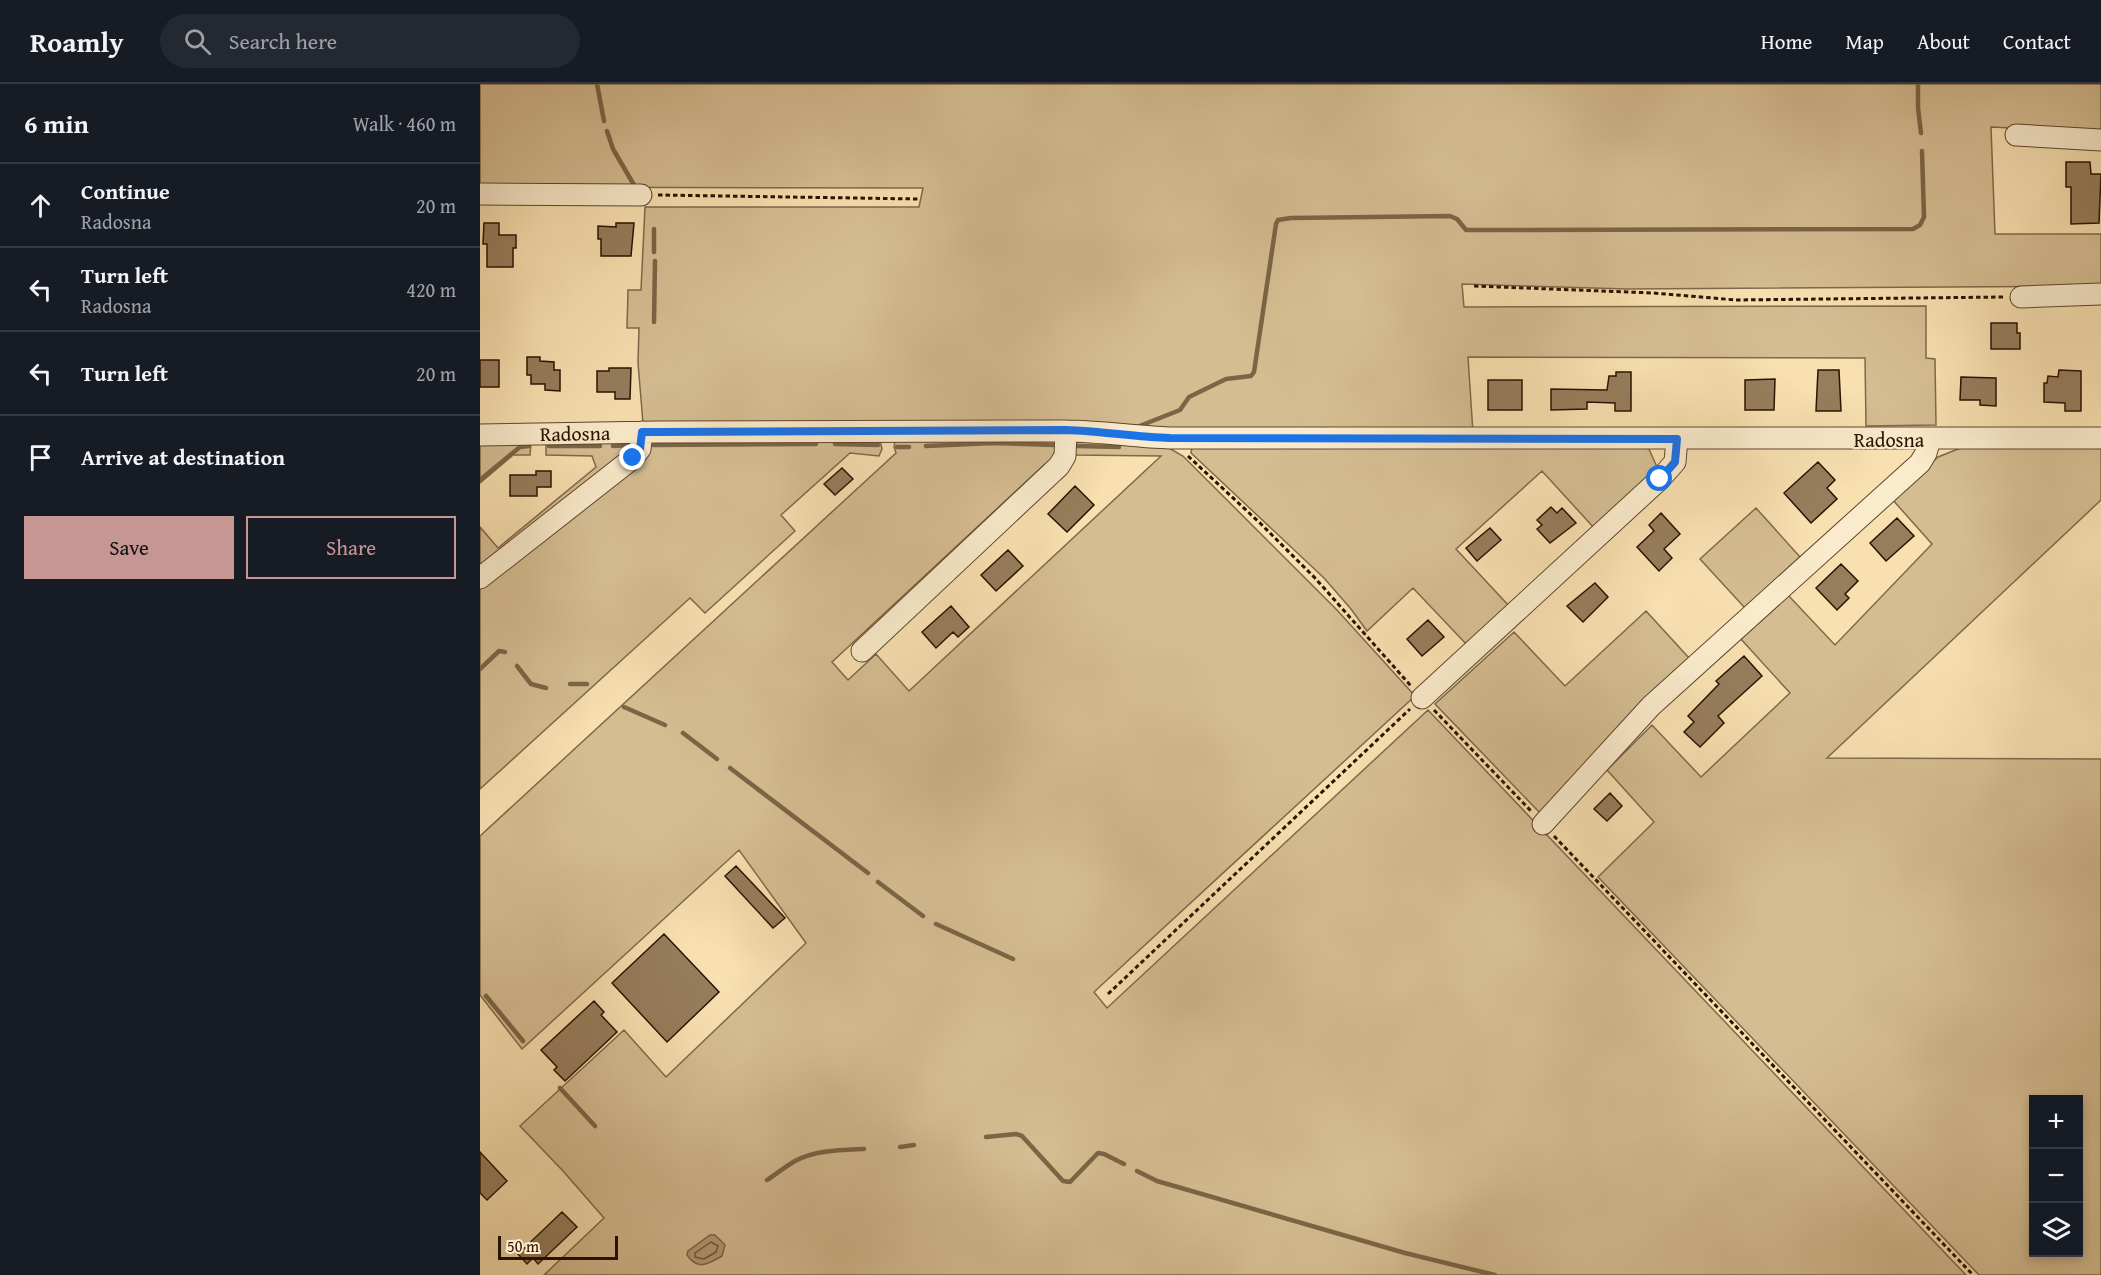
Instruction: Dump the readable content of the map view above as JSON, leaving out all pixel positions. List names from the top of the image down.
{
  "streets": {
    "street": ["Radosna"]
  },
  "scale_bar": "50 m",
  "page": {
    "header": "Roamly",
    "search": "Search here",
    "nav": [
      "Home",
      "Map",
      "About",
      "Contact"
    ],
    "heading": ["6 min", "Walk · 460 m"],
    "list": [
      ["Continue", "Radosna", "20 m"],
      ["Turn left", "Radosna", "420 m"],
      ["Turn left", "20 m"],
      "Arrive at destination"
    ],
    "buttons": ["Save", "Share"],
    "map_buttons": ["+", "−"],
    "scale": "50 m"
  }
}
